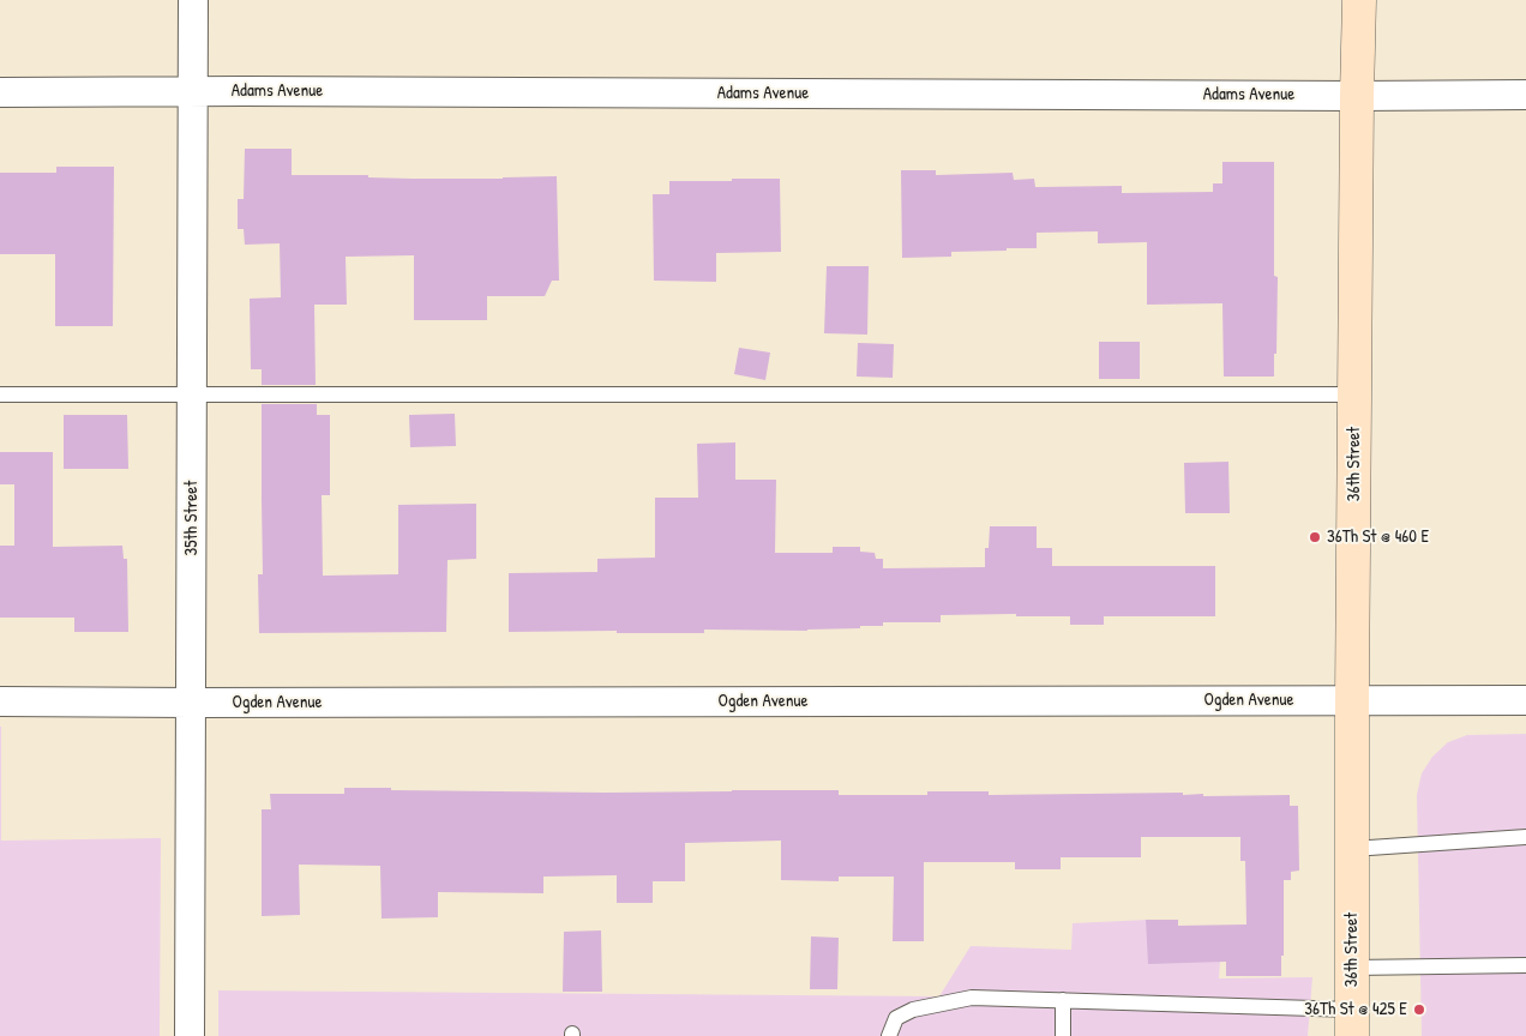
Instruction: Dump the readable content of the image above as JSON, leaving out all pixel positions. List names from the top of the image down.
{
  "streets": {
    "main road": ["36th Street"],
    "street": ["Adams Avenue", "35th Street", "Ogden Avenue"]
  },
  "crossings": [
    ["Adams Avenue", "36th Street"],
    ["Adams Avenue", "35th Street"],
    ["36th Street", "Ogden Avenue"],
    ["35th Street", "Ogden Avenue"]
  ],
  "places": ["36Th St @ 460 E", "36Th St @ 425 E"]
}
